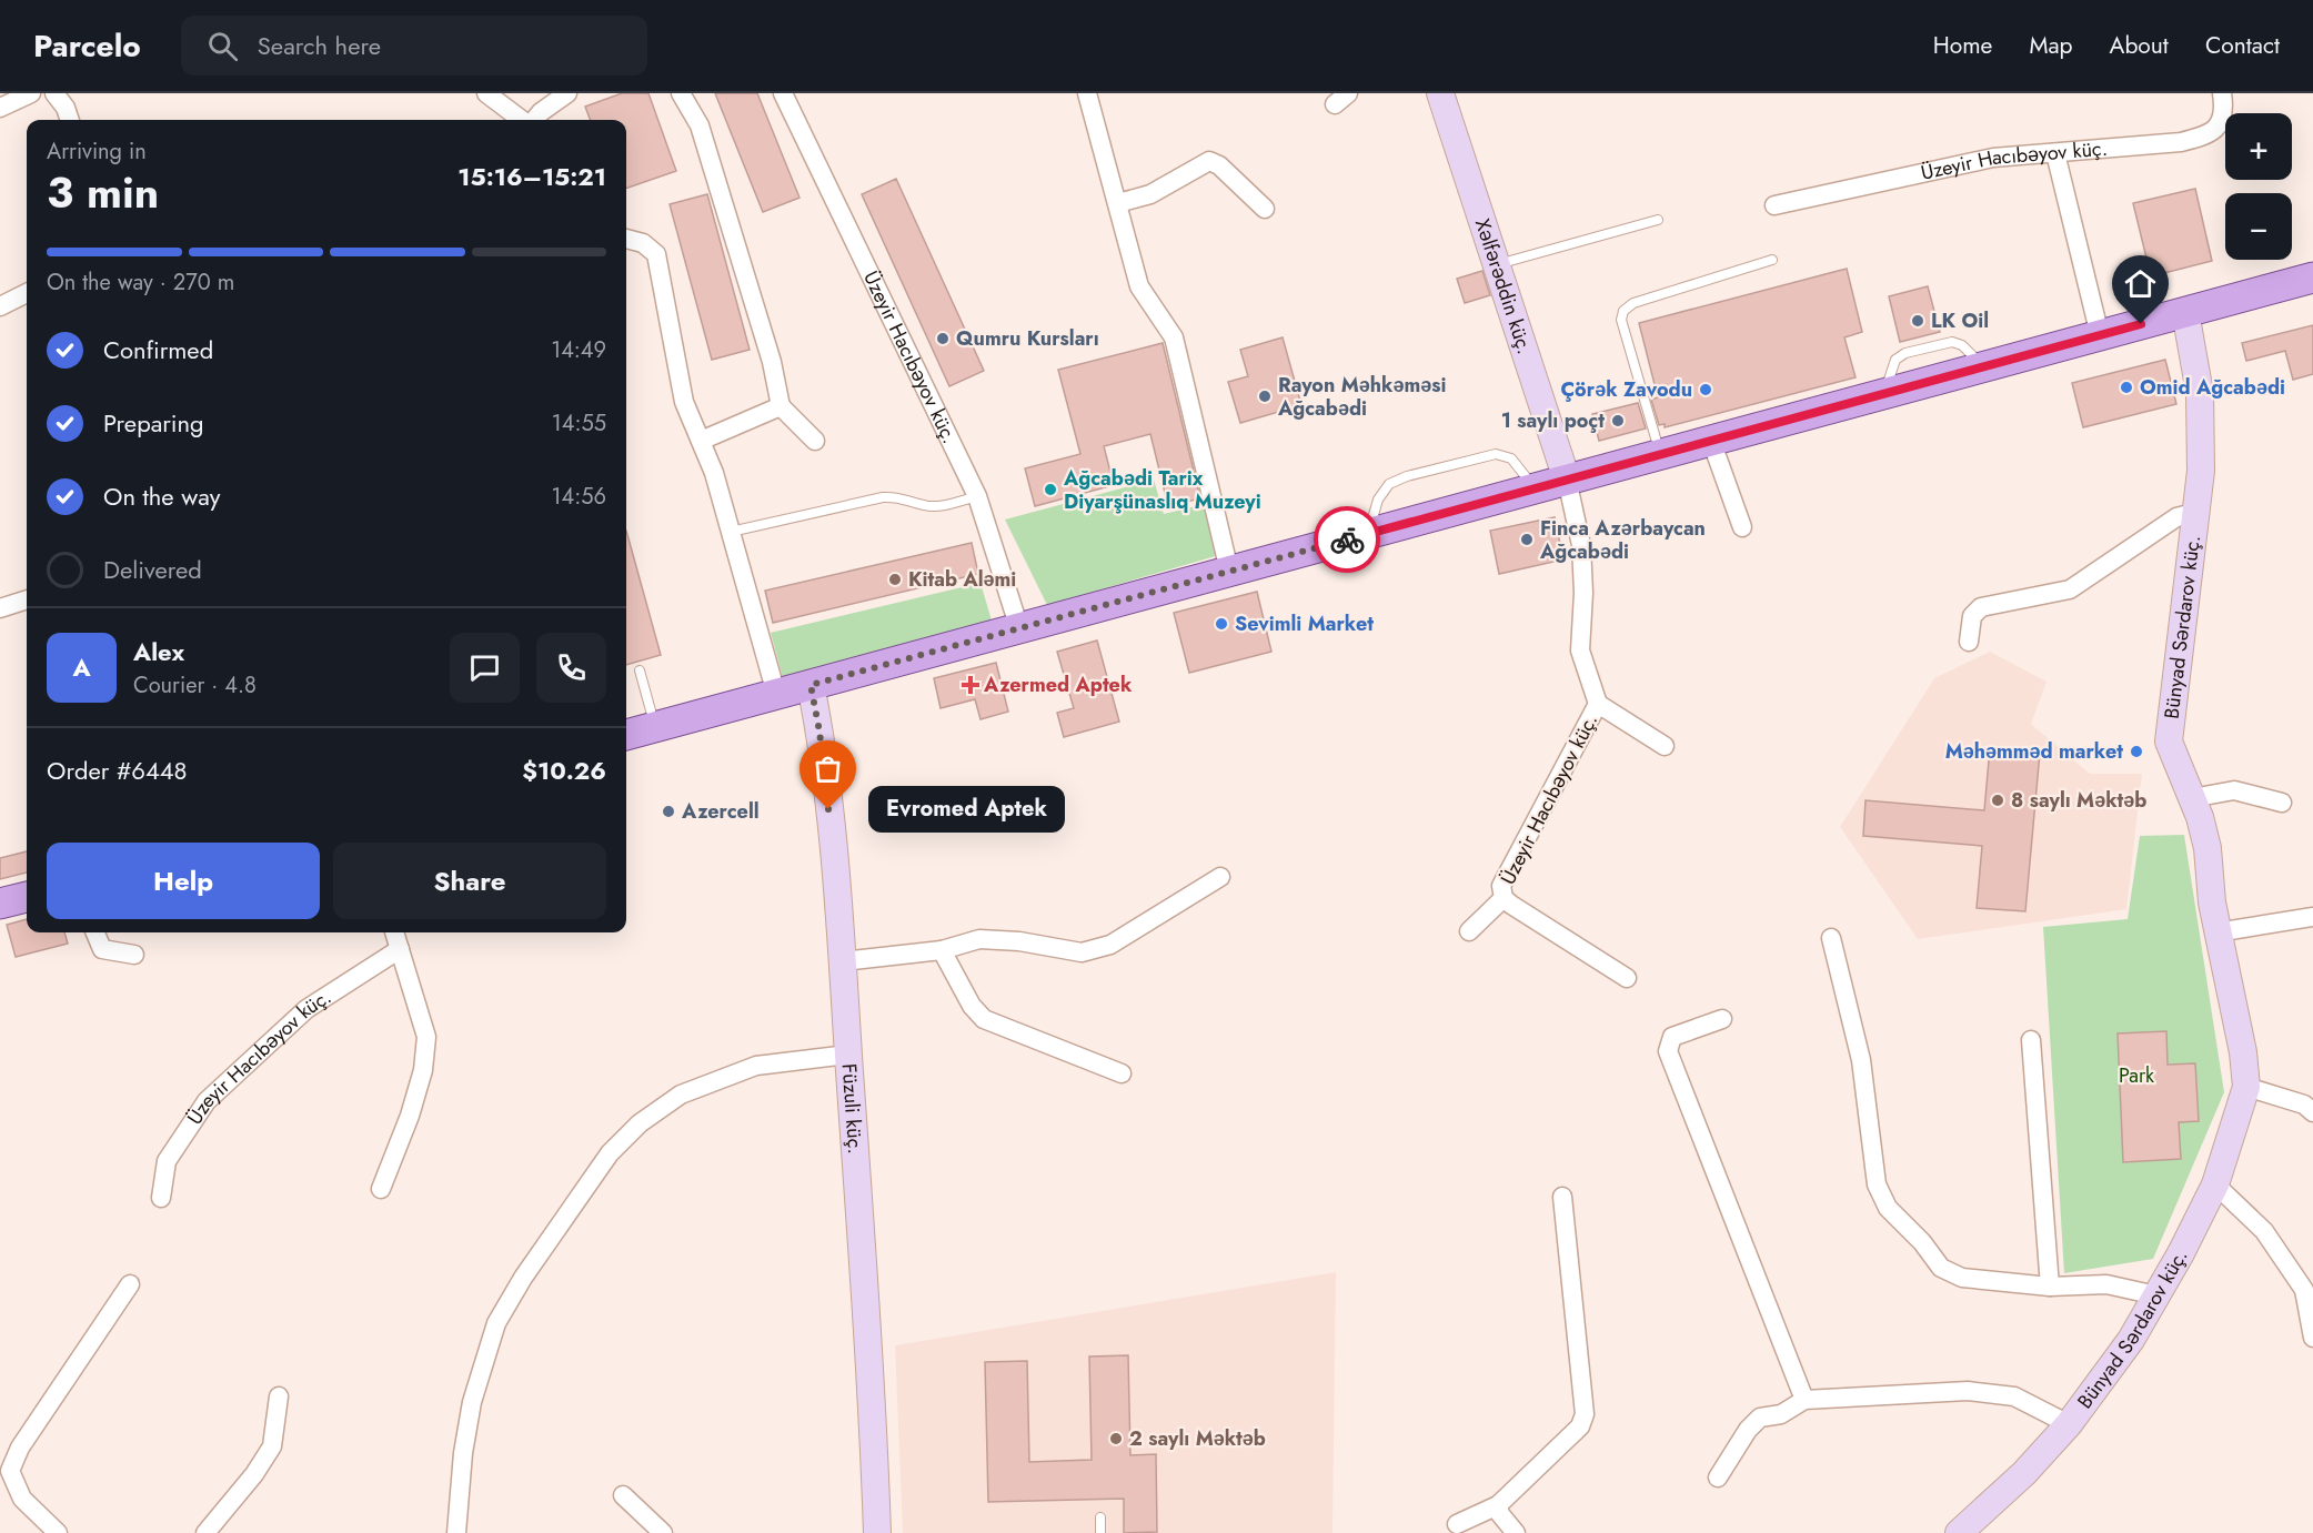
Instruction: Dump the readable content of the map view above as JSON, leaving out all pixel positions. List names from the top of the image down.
{
  "streets": {
    "street": [
      "Üzeyir Hacıbəyov küç.",
      "Xəlfərəddin küç.",
      "Bünyad Sərdarov küç.",
      "Füzuli küç."
    ]
  },
  "crossings": [
    ["Üzeyir Hacıbəyov küç.", "Xəlfərəddin küç."]
  ],
  "parks": ["Park"],
  "places": {
    "other": [
      "LK Oil",
      "Qumru Kursları",
      "Omid Ağcabədi",
      "Çörək Zavodu",
      "Rayon Məhkəməsi Ağcabədi",
      "1 saylı poçt",
      "Ağcabədi Tarix Diyarşünaslıq Muzeyi",
      "Finca Azərbaycan Ağcabədi",
      "Kitab Aləmi",
      "Sevimli Market",
      "Məhəmməd market",
      "8 saylı Məktəb",
      "Evromed Aptek",
      "Azercell",
      "2 saylı Məktəb"
    ],
    "health": ["Azermed Aptek"]
  },
  "page": {
    "header": "Parcelo",
    "search": "Search here",
    "nav": [
      "Home",
      "Map",
      "About",
      "Contact"
    ],
    "map_buttons": ["+", "−"],
    "heading": ["3 min", "Arriving in", "15:16–15:21"],
    "panel": [
      "Alex",
      "Courier · 4.8",
      "Order #6448",
      "$10.26"
    ],
    "bar": "On the way · 270 m",
    "list": [
      ["Confirmed", "14:49"],
      ["Preparing", "14:55"],
      ["On the way", "14:56"],
      "Delivered"
    ],
    "round": "A",
    "bubble": "Evromed Aptek",
    "buttons": ["Help", "Share"]
  }
}
